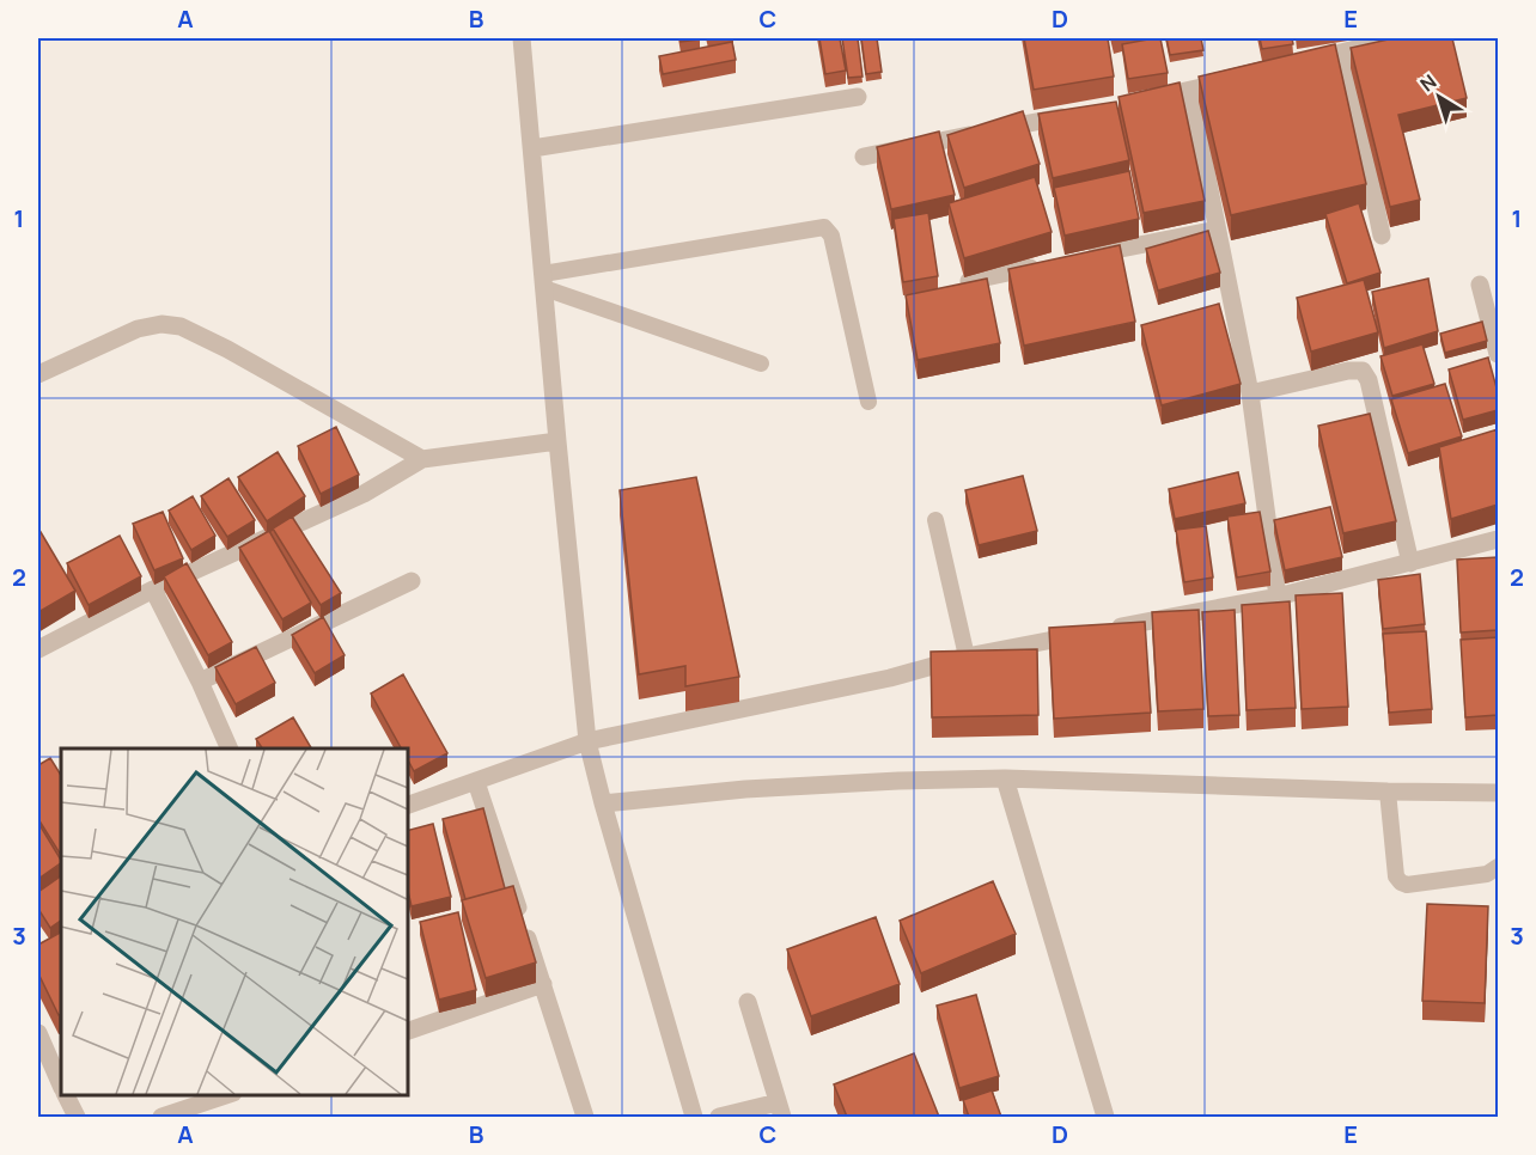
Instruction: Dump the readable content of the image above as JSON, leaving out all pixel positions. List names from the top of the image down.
{
  "north": "top left",
  "grid": {
    "columns": [
      "A",
      "B",
      "C",
      "D",
      "E"
    ],
    "rows": ["1", "2", "3"]
  }
}
